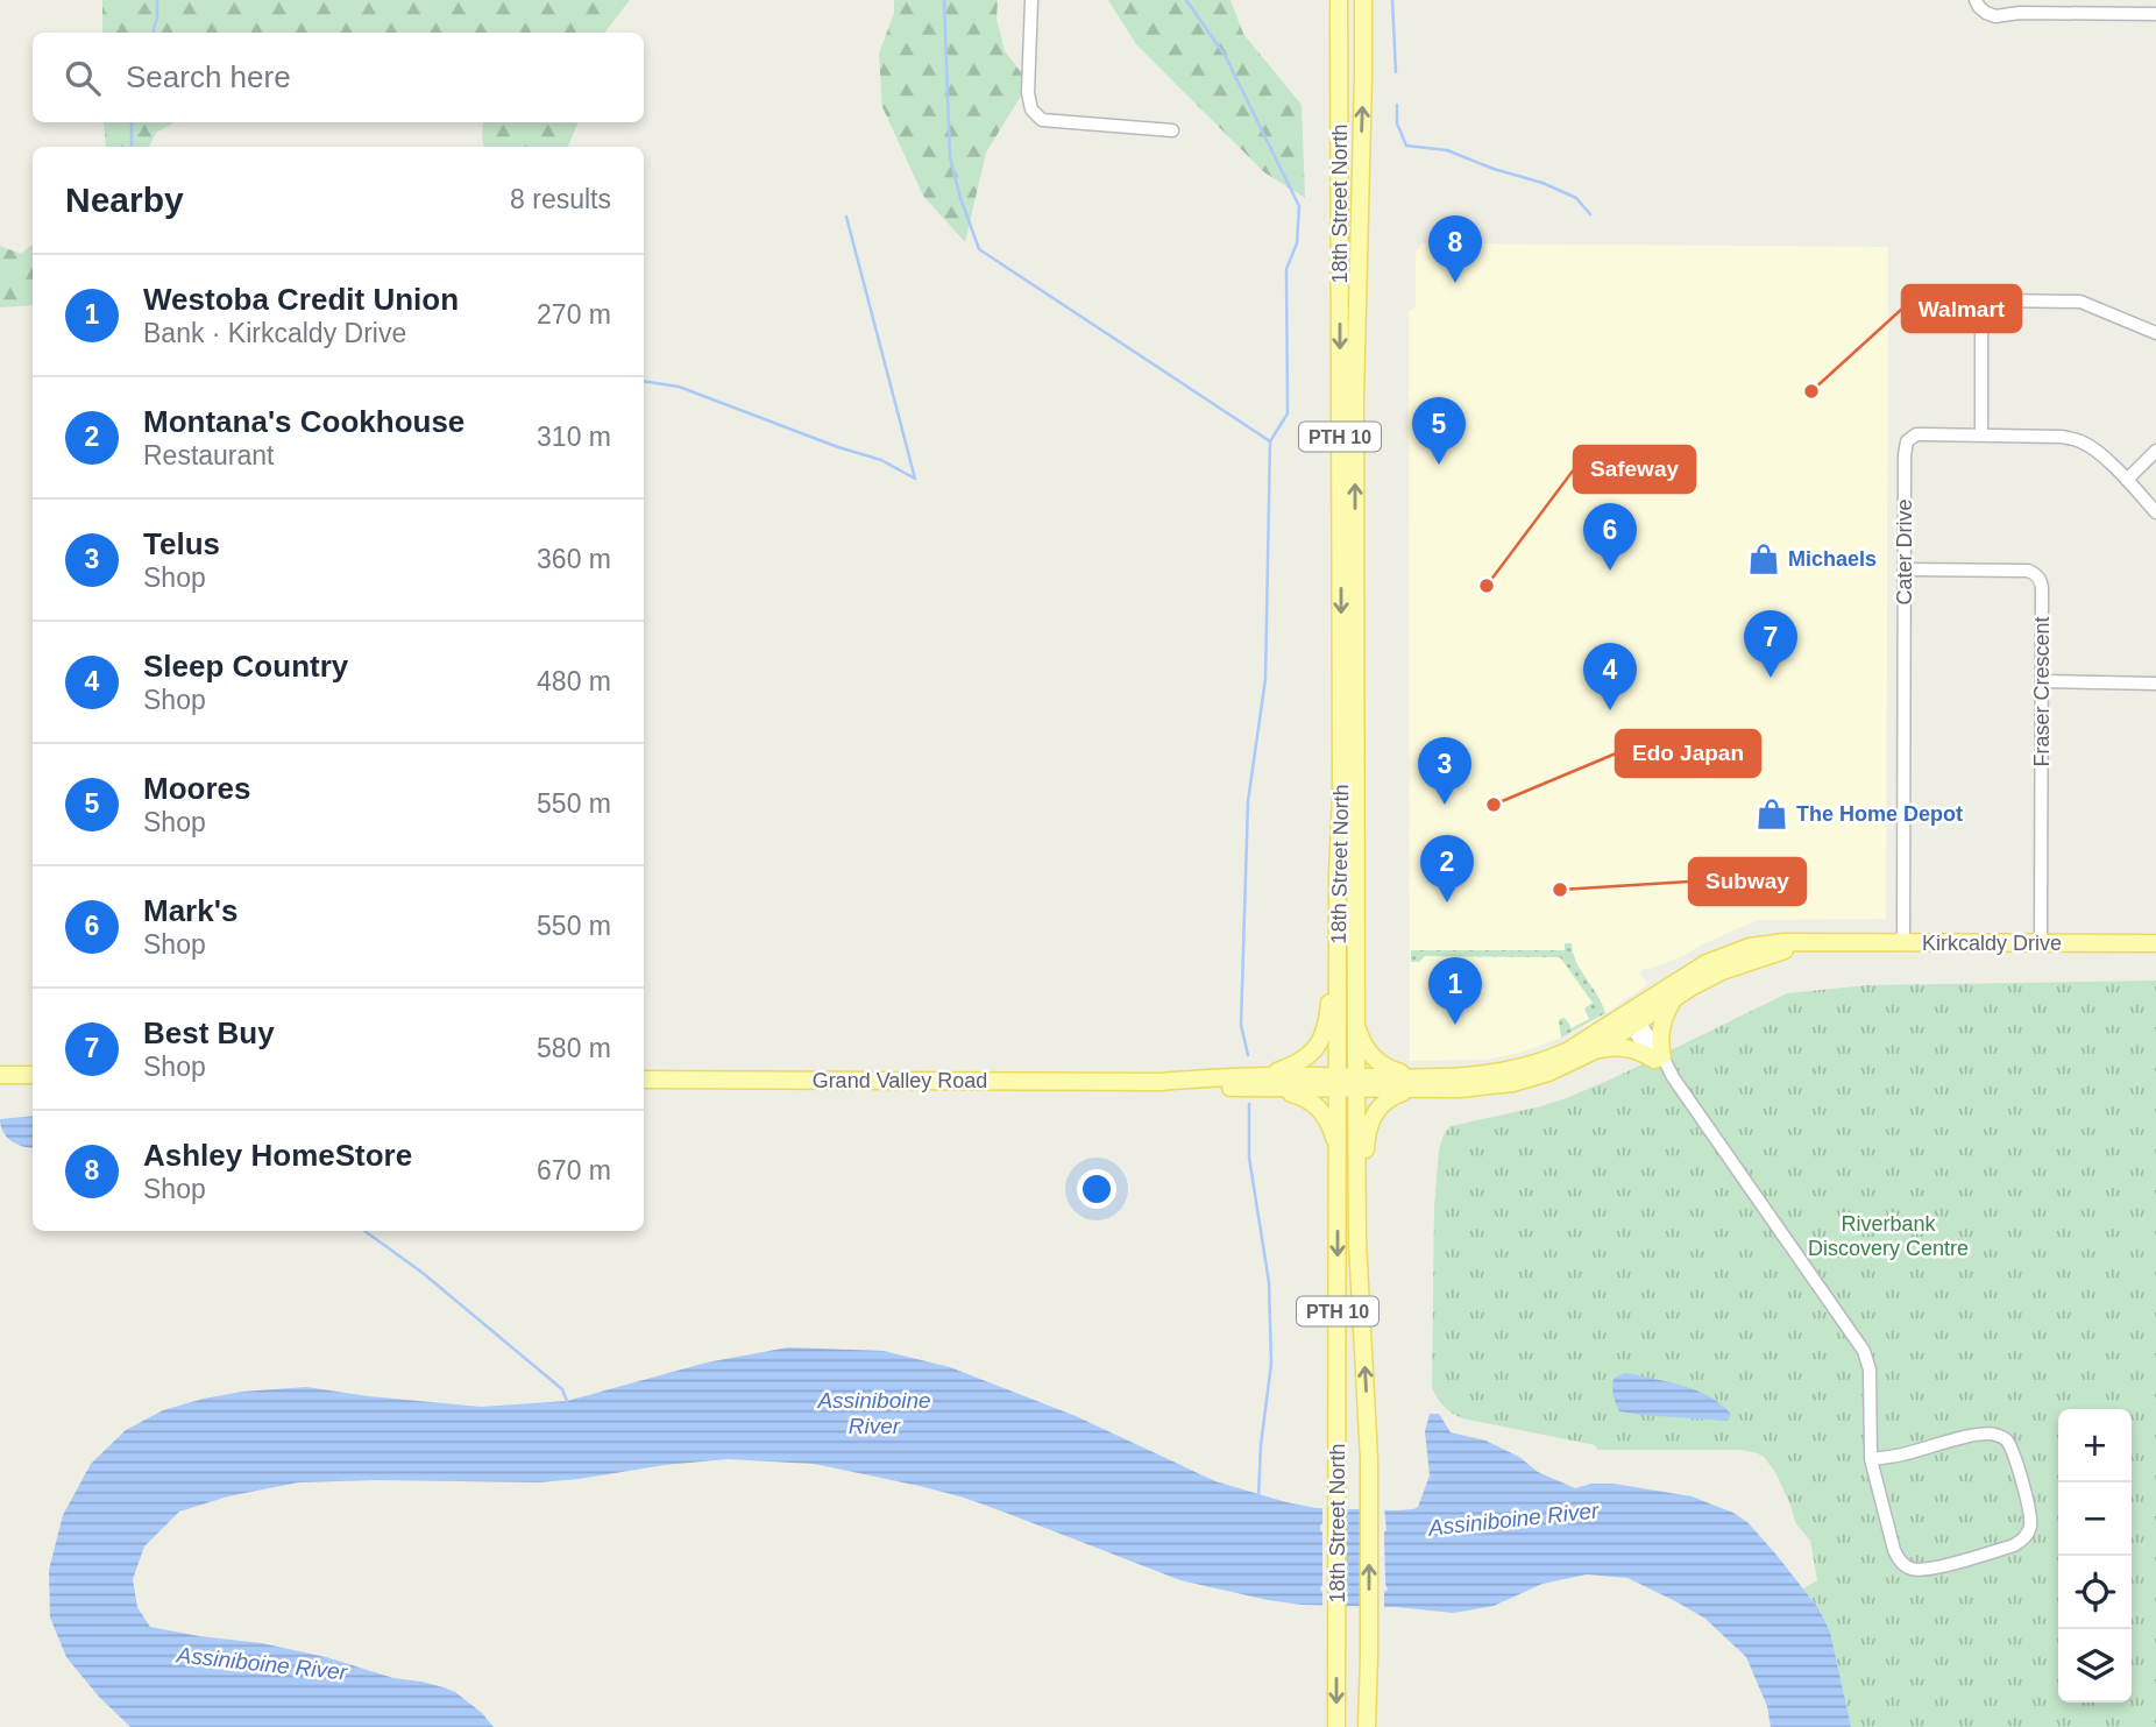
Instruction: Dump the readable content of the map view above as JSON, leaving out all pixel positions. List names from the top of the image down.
{
  "streets": {
    "main road": [
      "18th Street North",
      "PTH 10",
      "Kirkcaldy Drive",
      "Grand Valley Road"
    ],
    "street": ["Cater Drive", "Fraser Crescent"]
  },
  "crossings": [
    ["18th Street North", "Kirkcaldy Drive"],
    ["18th Street North", "Grand Valley Road"],
    ["Cater Drive", "Fraser Crescent"],
    ["Cater Drive", "Kirkcaldy Drive"],
    ["Fraser Crescent", "Kirkcaldy Drive"],
    ["Kirkcaldy Drive", "Grand Valley Road"]
  ],
  "water": ["Assiniboine River"],
  "parks": ["Riverbank Discovery Centre"],
  "places": {
    "other": [
      "Walmart",
      "Safeway",
      "Edo Japan",
      "Subway"
    ],
    "shop": ["Michaels", "The Home Depot"]
  },
  "page": {
    "search": "Search here",
    "heading": ["Nearby", "8 results"],
    "pins": [
      "8",
      "5",
      "6",
      "7",
      "4",
      "3",
      "2",
      "1"
    ],
    "list": [
      {
        "mark": "1",
        "name": "Westoba Credit Union",
        "note": "Bank · Kirkcaldy Drive",
        "value": "270 m"
      },
      {
        "mark": "2",
        "name": "Montana's Cookhouse",
        "note": "Restaurant",
        "value": "310 m"
      },
      {
        "mark": "3",
        "name": "Telus",
        "note": "Shop",
        "value": "360 m"
      },
      {
        "mark": "4",
        "name": "Sleep Country",
        "note": "Shop",
        "value": "480 m"
      },
      {
        "mark": "5",
        "name": "Moores",
        "note": "Shop",
        "value": "550 m"
      },
      {
        "mark": "6",
        "name": "Mark's",
        "note": "Shop",
        "value": "550 m"
      },
      {
        "mark": "7",
        "name": "Best Buy",
        "note": "Shop",
        "value": "580 m"
      },
      {
        "mark": "8",
        "name": "Ashley HomeStore",
        "note": "Shop",
        "value": "670 m"
      }
    ],
    "map_buttons": ["+", "−"]
  }
}
